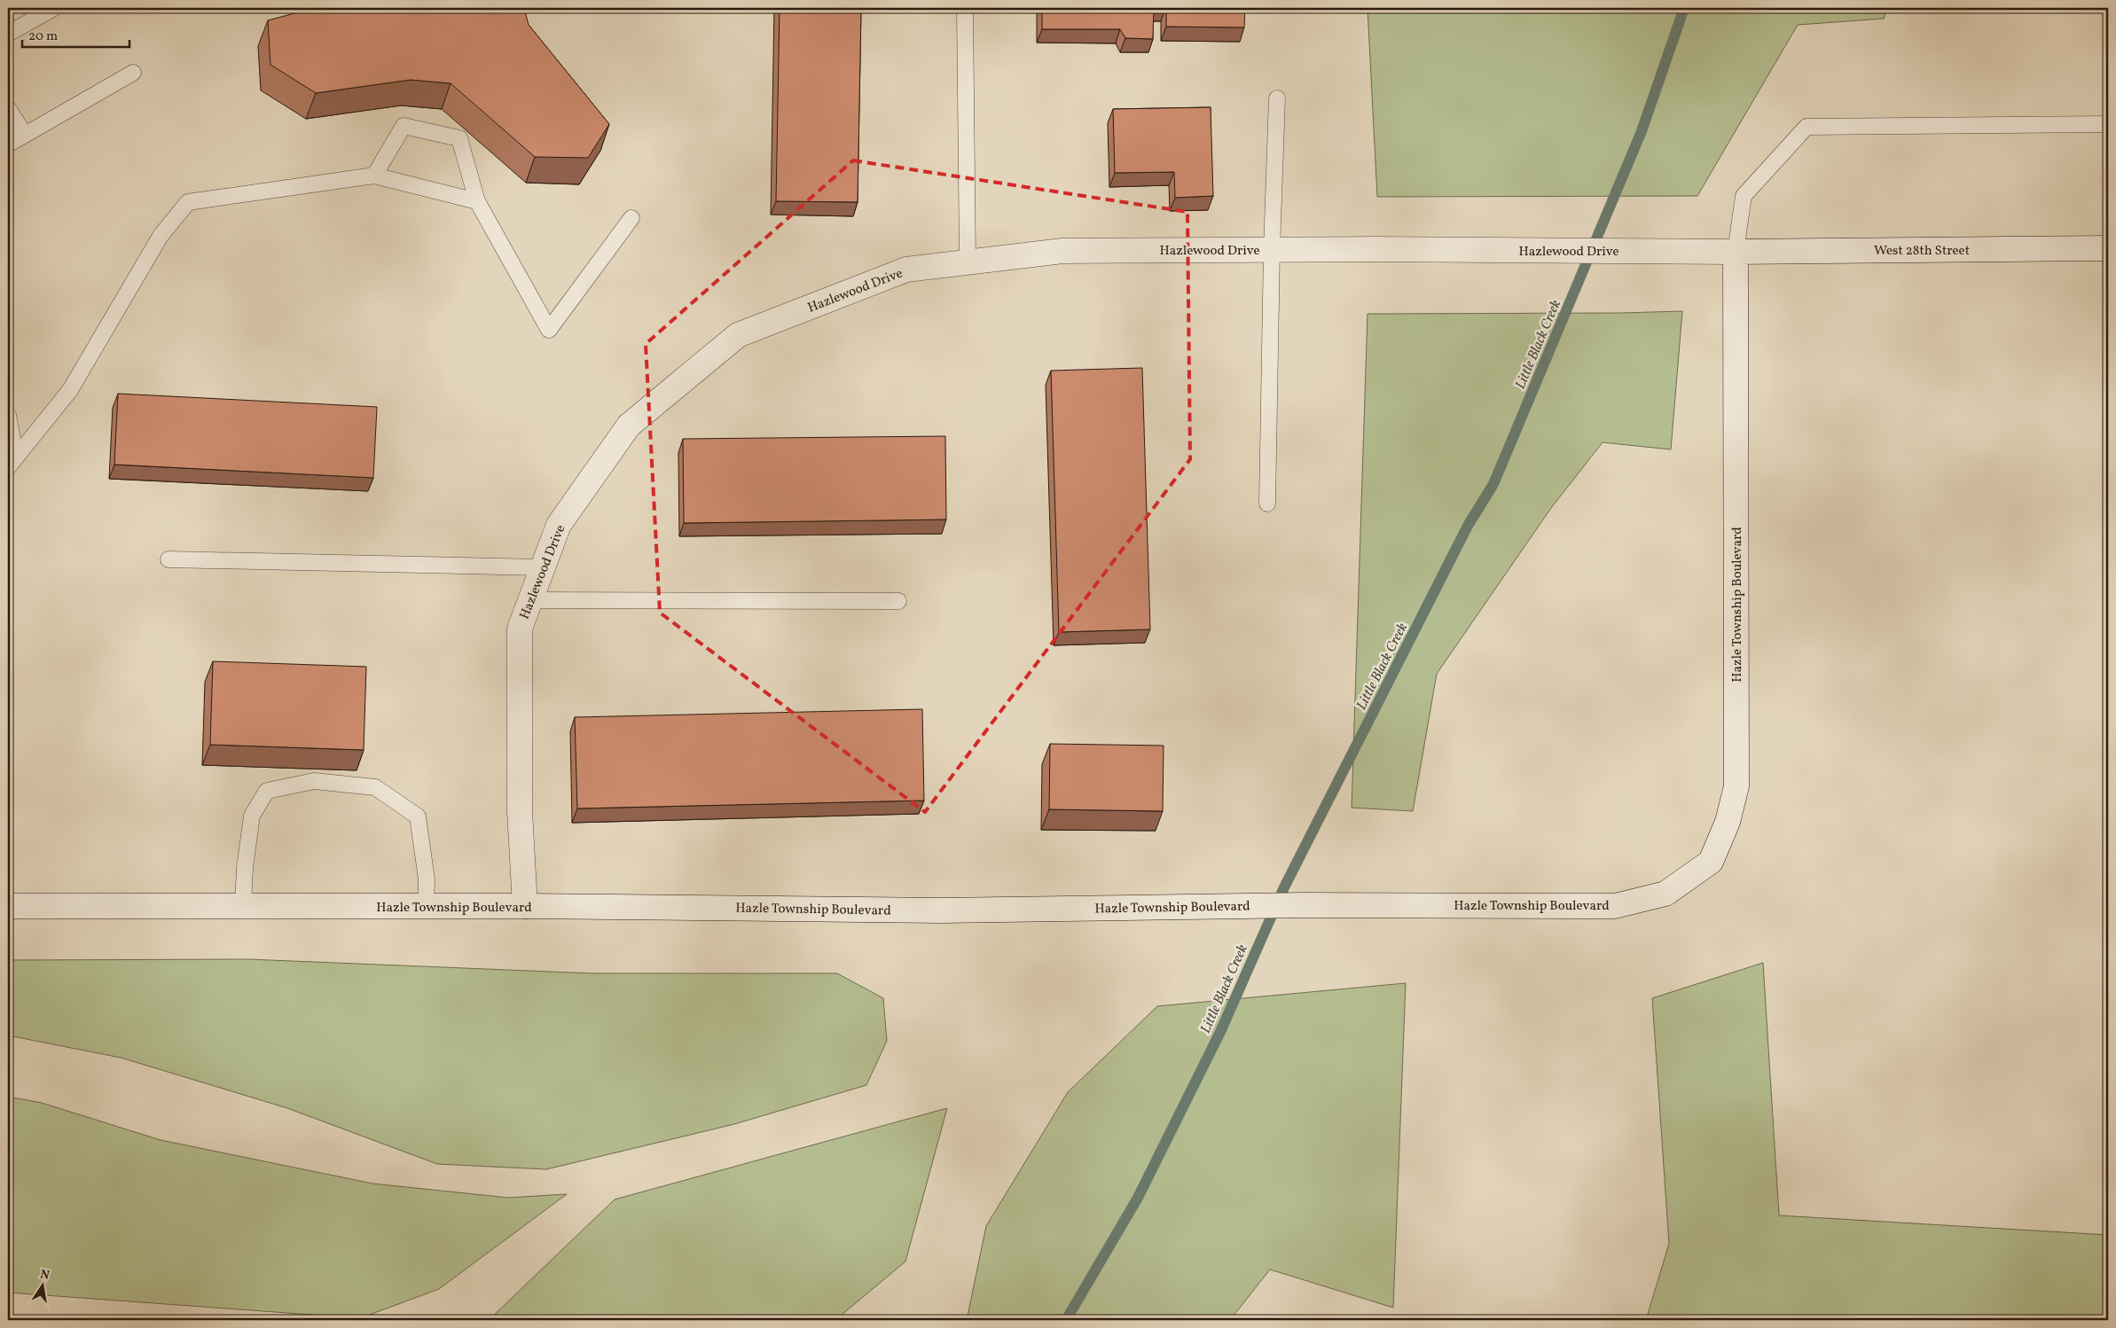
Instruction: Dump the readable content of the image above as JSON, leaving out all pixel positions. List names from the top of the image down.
{
  "streets": {
    "street": ["Hazlewood Drive", "West 28th Street", "Hazle Township Boulevard"]
  },
  "crossings": [
    ["Hazlewood Drive", "West 28th Street"],
    ["Hazlewood Drive", "Hazle Township Boulevard"],
    ["West 28th Street", "Hazle Township Boulevard"]
  ],
  "water": ["Little Black Creek"],
  "scale_bar": "20 m",
  "north": "top"
}
